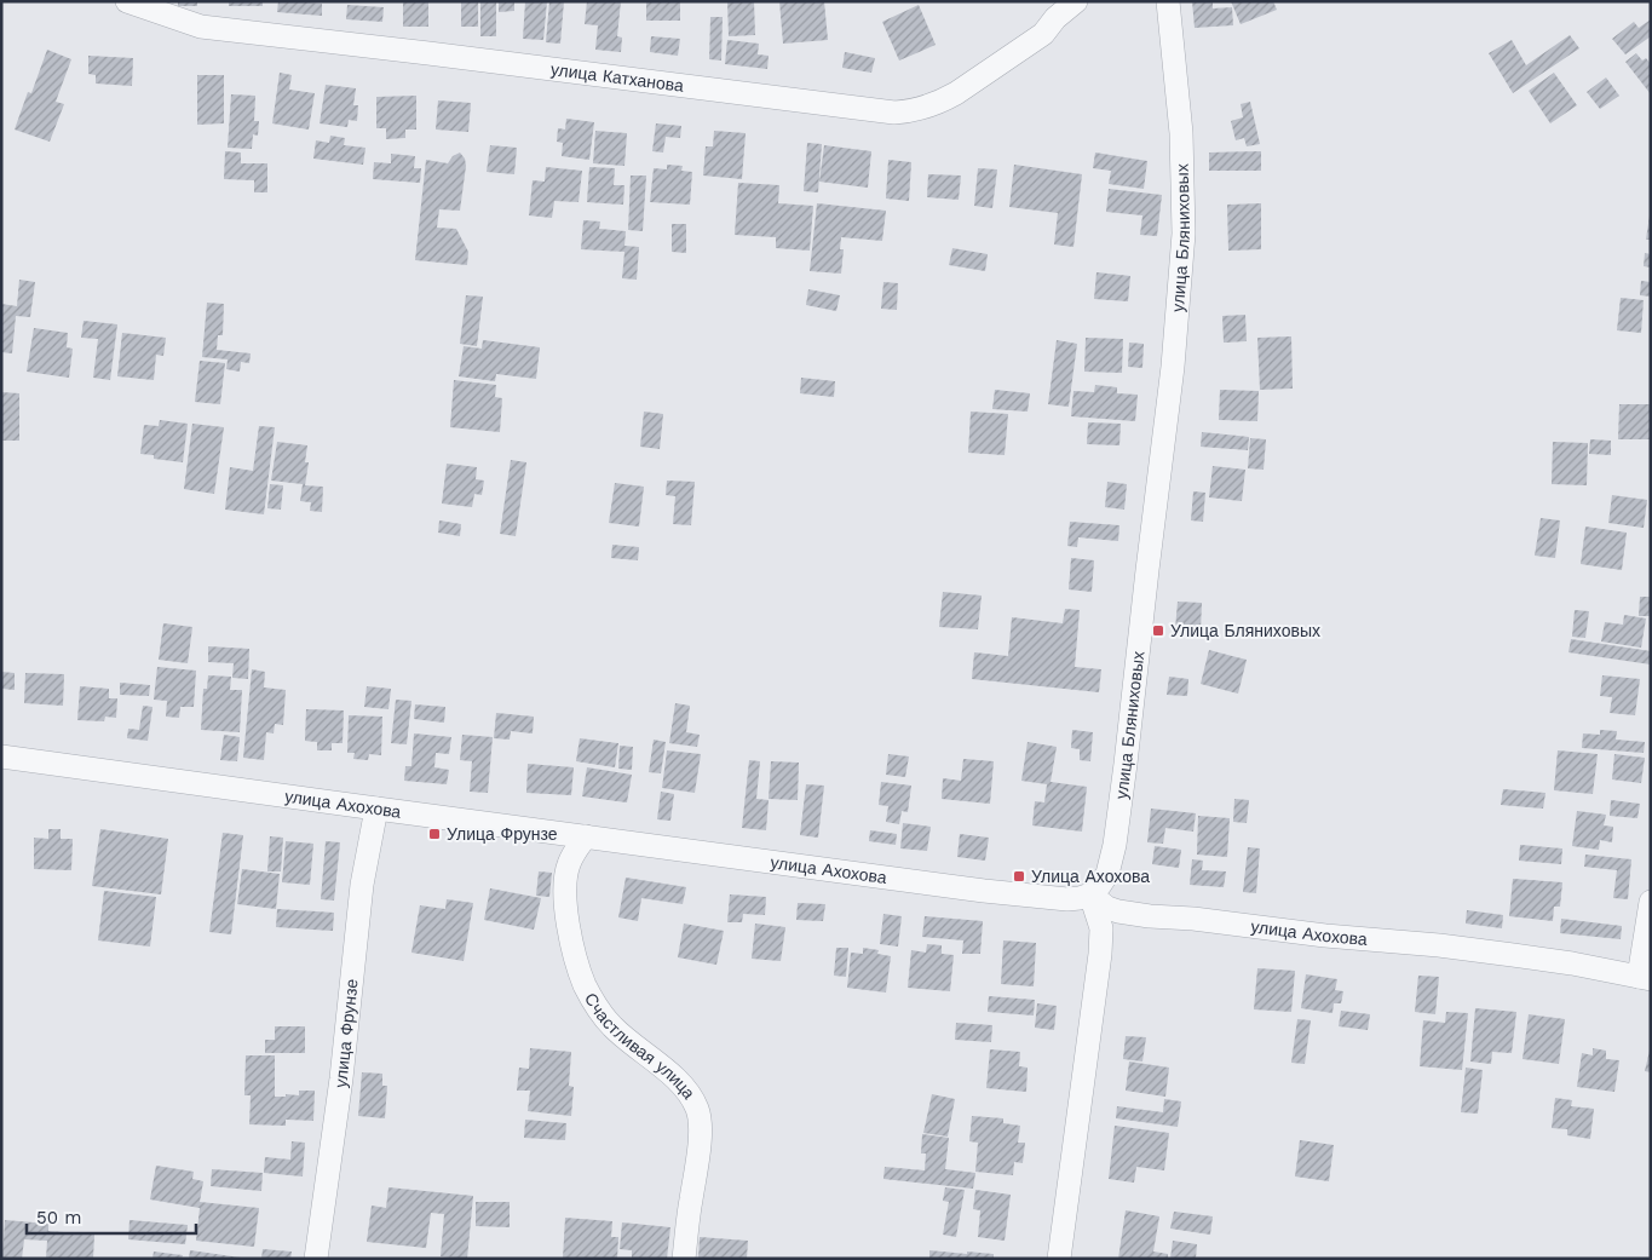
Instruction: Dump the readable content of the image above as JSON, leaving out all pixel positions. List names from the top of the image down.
{
  "streets": {
    "street": [
      "улица Катханова",
      "улица Бляниховых",
      "улица Ахохова",
      "улица Фрунзе",
      "Счастливая улица"
    ]
  },
  "crossings": [
    ["улица Бляниховых", "улица Ахохова"],
    ["улица Ахохова", "улица Фрунзе"],
    ["улица Ахохова", "Счастливая улица"]
  ],
  "places": {
    "transit": ["Улица Бляниховых", "Улица Фрунзе", "Улица Ахохова"]
  },
  "scale_bar": "50 m"
}
